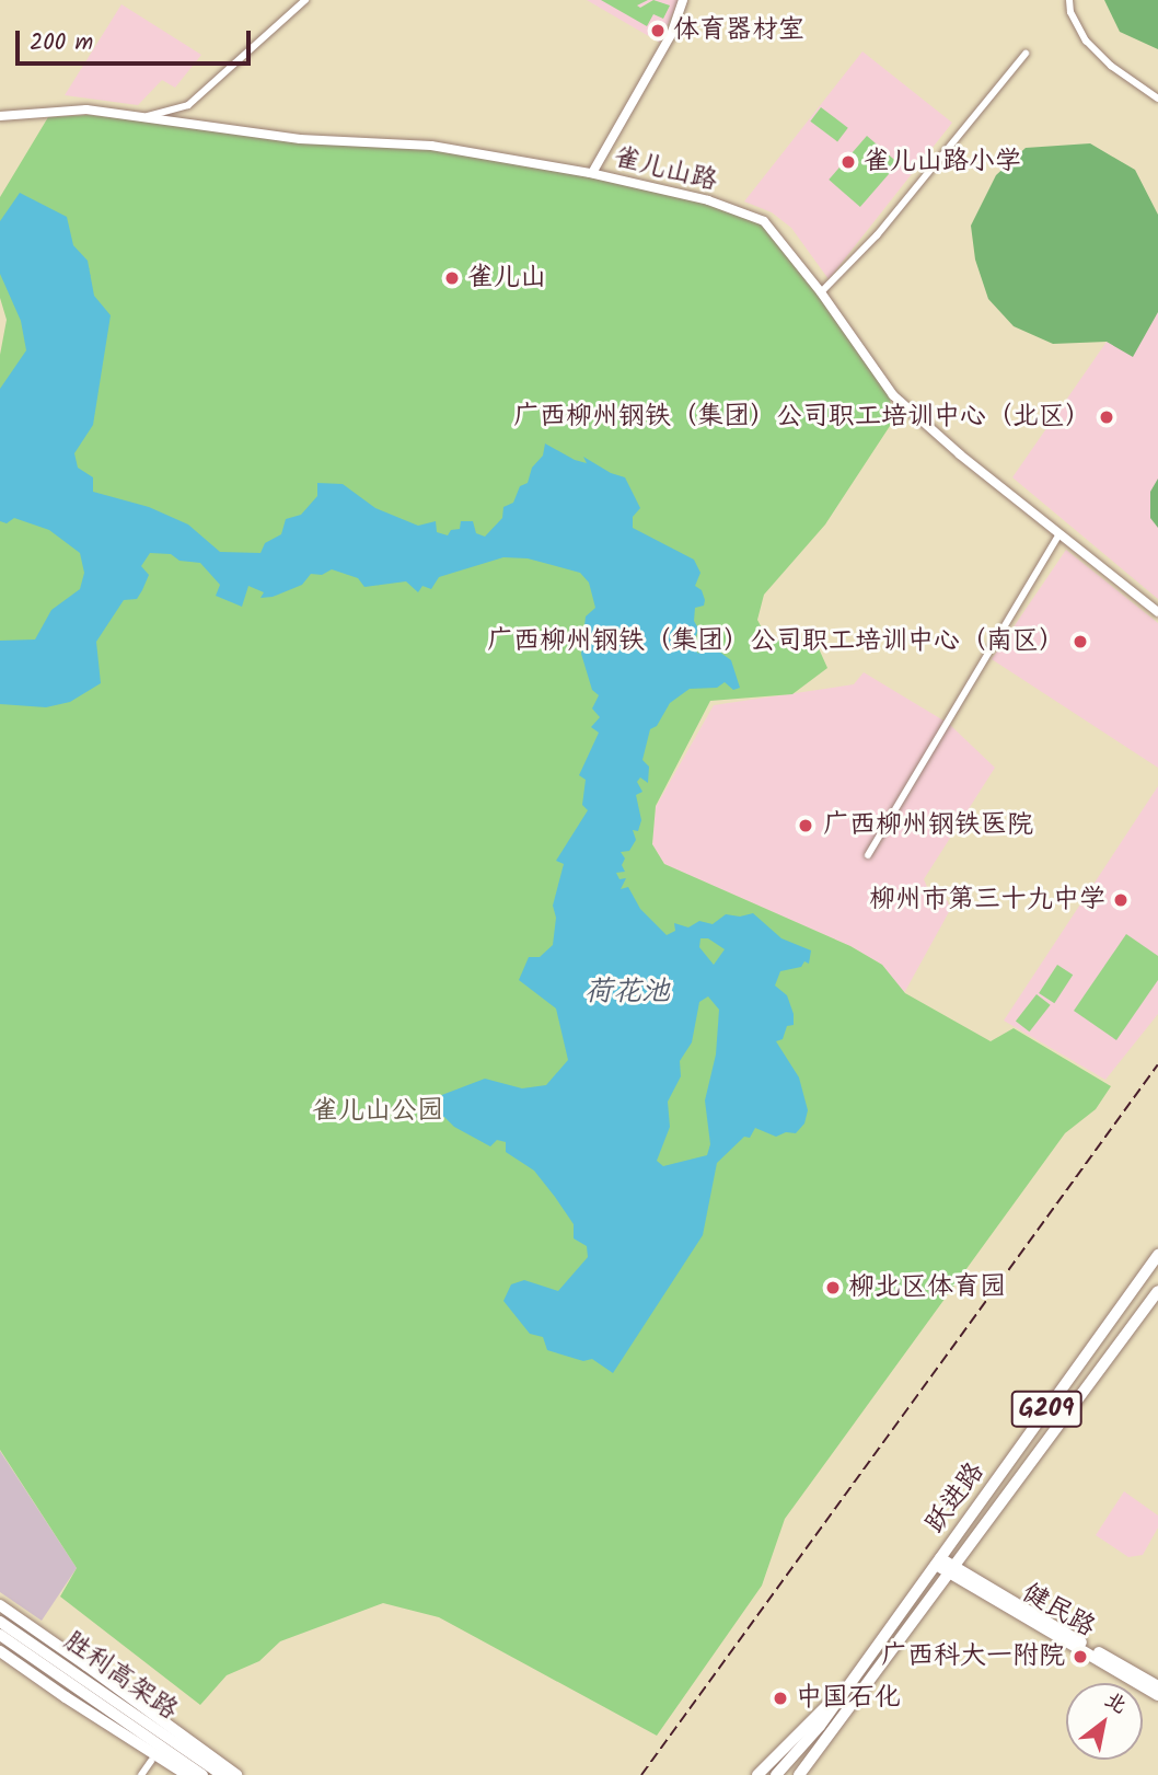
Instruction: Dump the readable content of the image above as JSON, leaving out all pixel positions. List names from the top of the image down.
{
  "streets": {
    "main road": [
      "G209",
      "跃进路",
      "健民路",
      "胜利高架路"
    ],
    "street": ["雀儿山路"]
  },
  "crossings": [
    ["跃进路", "健民路"]
  ],
  "water": ["荷花池"],
  "parks": ["雀儿山公园"],
  "places": [
    "体育器材室",
    "雀儿山路小学",
    "雀儿山",
    "广西柳州钢铁（集团）公司职工培训中心（北区）",
    "广西柳州钢铁（集团）公司职工培训中心（南区）",
    "广西柳州钢铁医院",
    "柳州市第三十九中学",
    "柳北区体育园",
    "广西科大一附院",
    "中国石化"
  ],
  "scale_bar": "200 m",
  "north": "top right"
}
